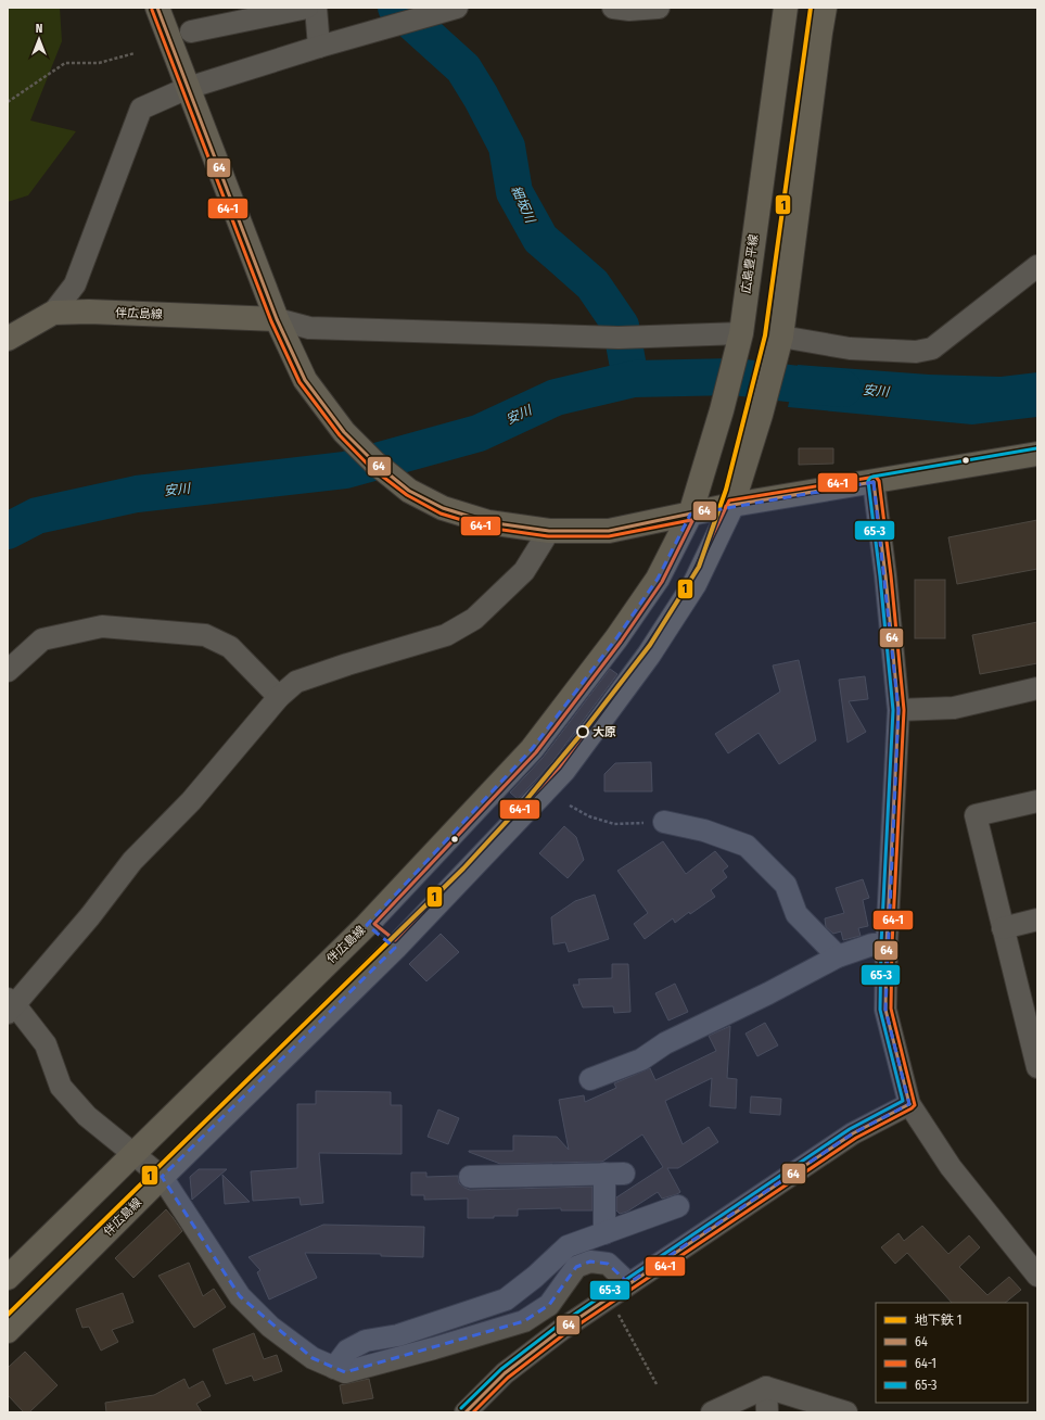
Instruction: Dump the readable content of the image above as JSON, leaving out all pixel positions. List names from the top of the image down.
{
  "streets": {
    "main road": ["広島豊平線", "伴広島線"]
  },
  "crossings": [
    ["広島豊平線", "伴広島線"]
  ],
  "water": ["細坂川", "安川"],
  "places": ["大原"],
  "lines": [
    "metro line 1",
    "transit line 64",
    "transit line 64-1",
    "transit line 65-3"
  ],
  "legend": [
    "地下鉄 1",
    "64",
    "64-1",
    "65-3"
  ],
  "north": "top"
}
